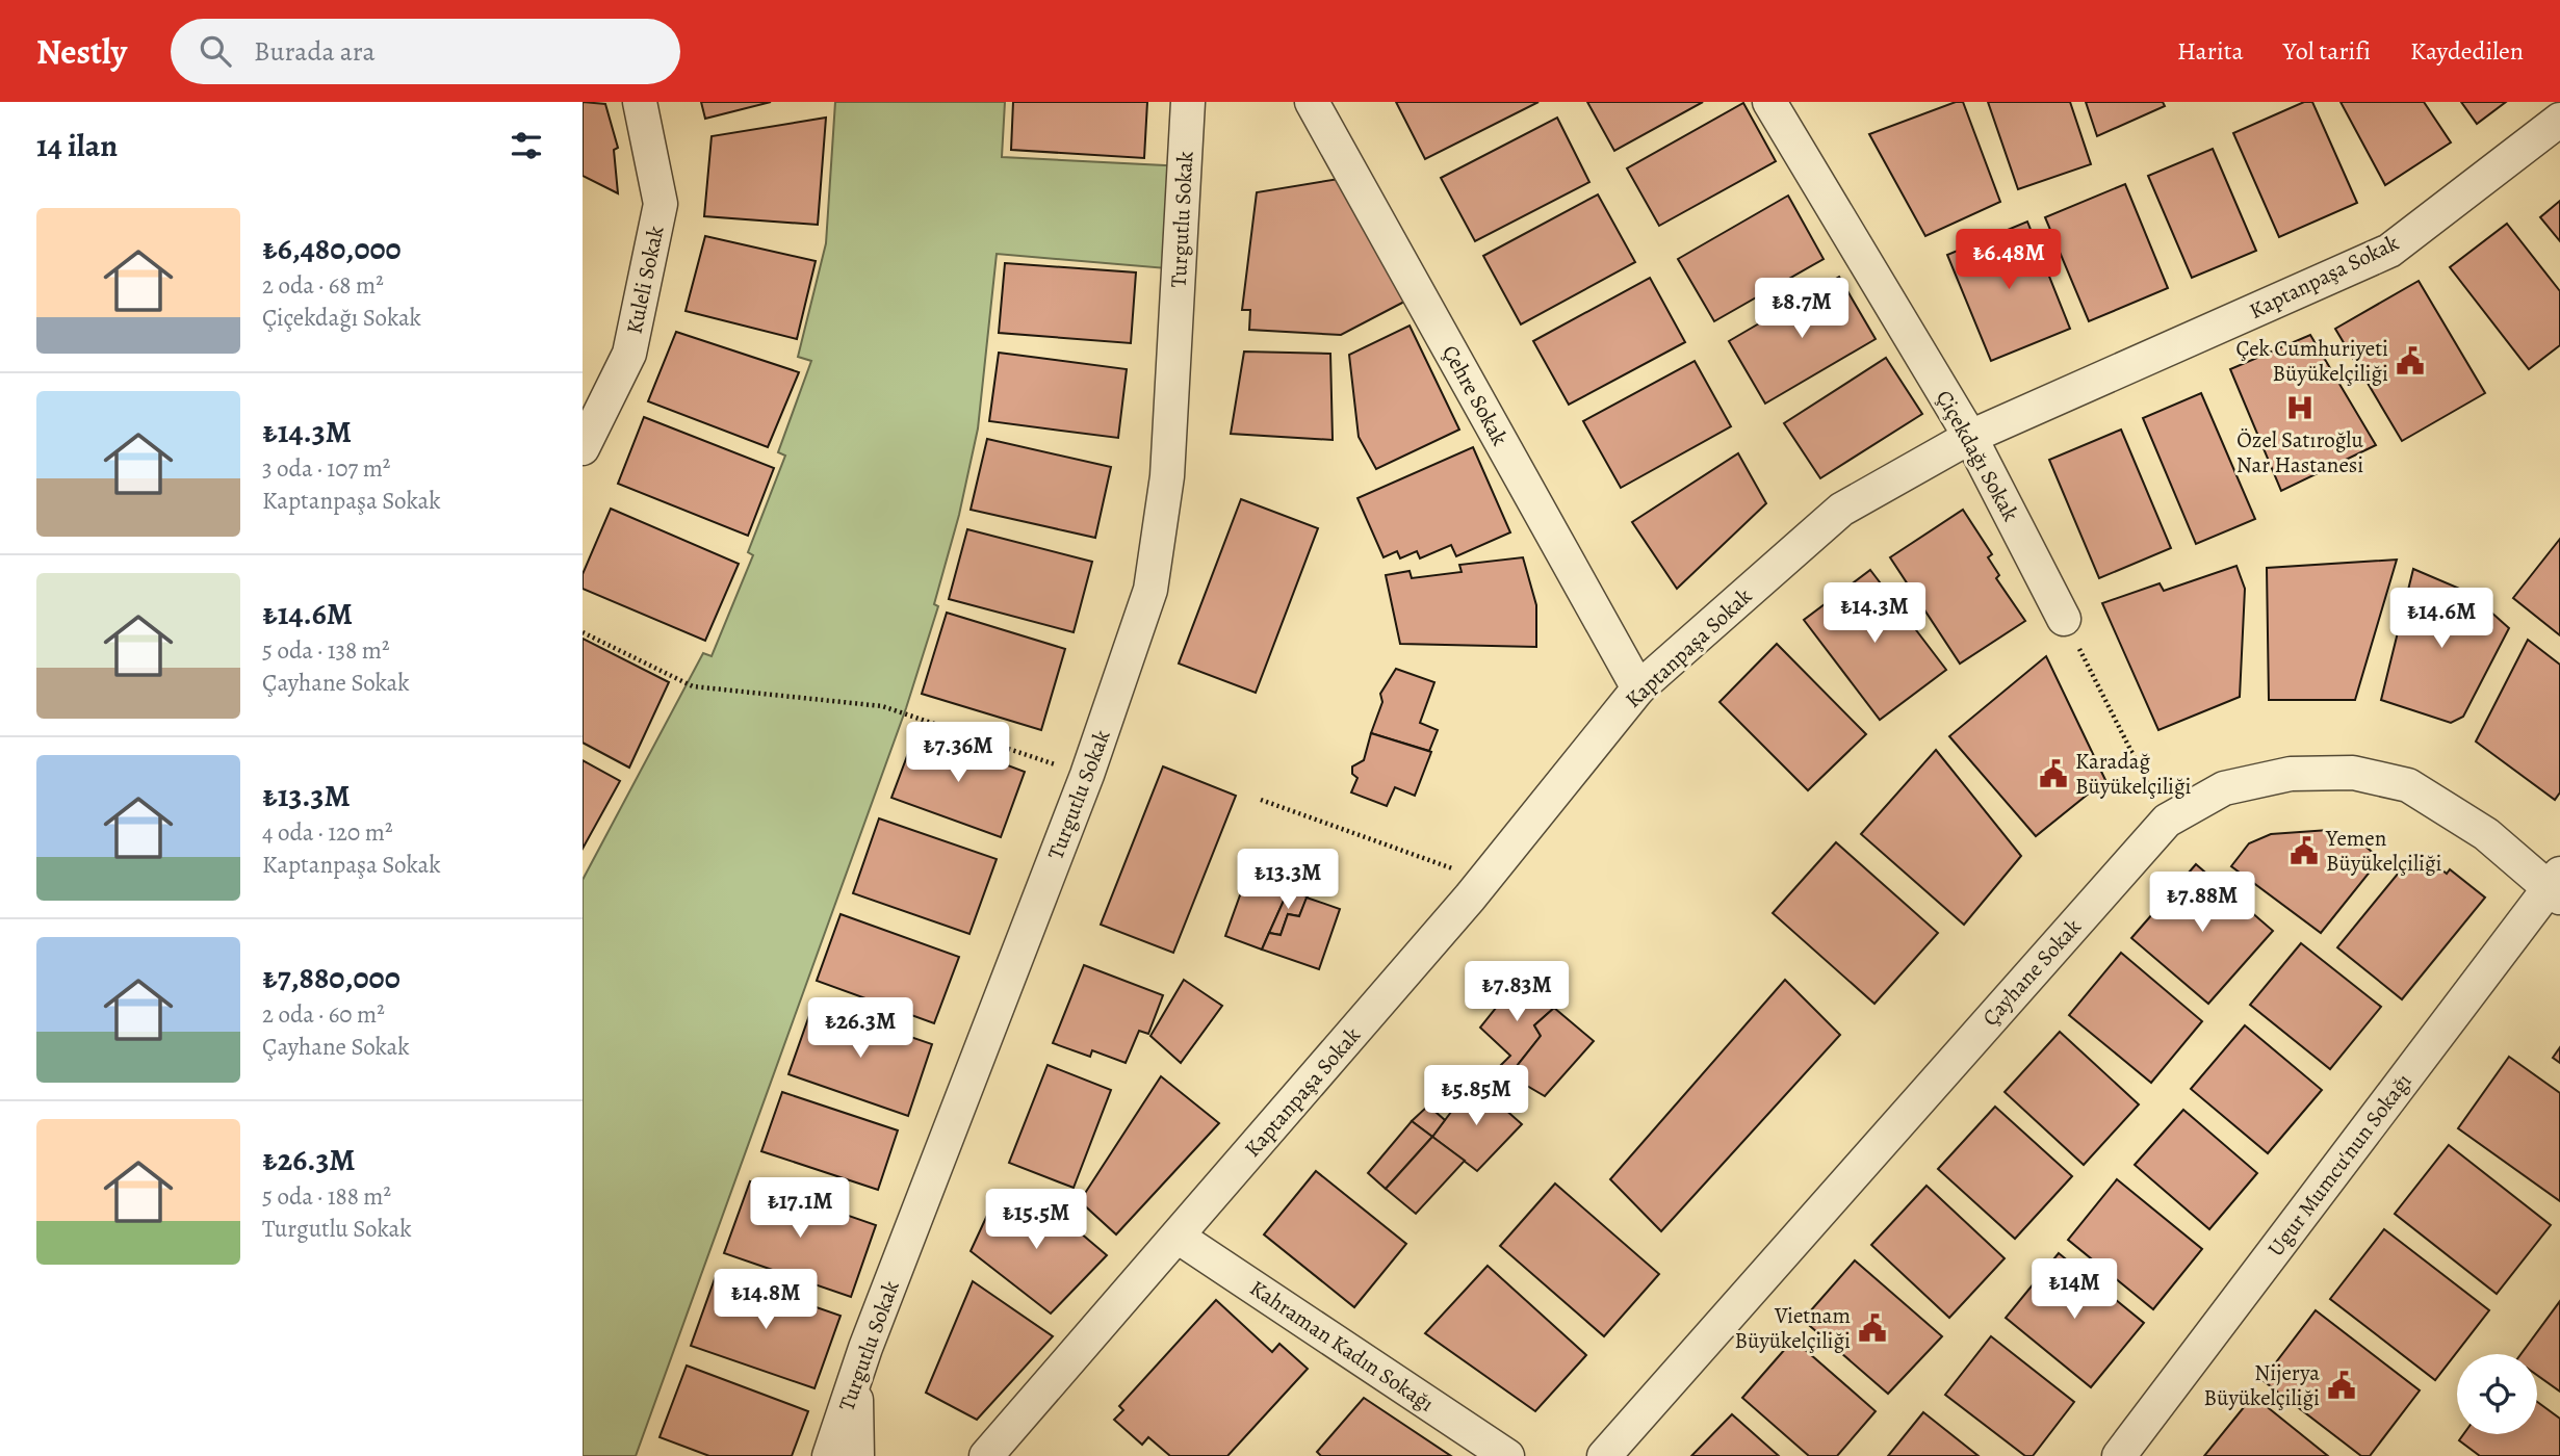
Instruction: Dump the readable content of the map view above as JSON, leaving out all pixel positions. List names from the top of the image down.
{
  "streets": {
    "street": [
      "Turgutlu Sokak",
      "Kaptanpaşa Sokak",
      "Kuleli Sokak",
      "Çehre Sokak",
      "Çiçekdağı Sokak",
      "Çayhane Sokak",
      "Ugur Mumcu'nun Sokağı",
      "Kahraman Kadın Sokağı"
    ]
  },
  "crossings": [
    ["Kaptanpaşa Sokak", "Çehre Sokak"],
    ["Kaptanpaşa Sokak", "Çiçekdağı Sokak"],
    ["Kaptanpaşa Sokak", "Kahraman Kadın Sokağı"],
    ["Çayhane Sokak", "Ugur Mumcu'nun Sokağı"]
  ],
  "places": {
    "public building": [
      "Çek Cumhuriyeti Büyükelçiliği",
      "Karadağ Büyükelçiliği",
      "Yemen Büyükelçiliği",
      "Vietnam Büyükelçiliği",
      "Nijerya Büyükelçiliği"
    ],
    "hospital": ["Özel Satıroğlu Nar Hastanesi"]
  },
  "page": {
    "header": "Nestly",
    "search": "Burada ara",
    "nav": ["Harita", "Yol tarifi", "Kaydedilen"],
    "heading": "14 ilan",
    "list": [
      {
        "name": "₺6,480,000",
        "note": "2 oda · 68 m² · Çiçekdağı Sokak"
      },
      {
        "name": "₺14.3M",
        "note": "3 oda · 107 m² · Kaptanpaşa Sokak"
      },
      {
        "name": "₺14.6M",
        "note": "5 oda · 138 m² · Çayhane Sokak"
      },
      {
        "name": "₺13.3M",
        "note": "4 oda · 120 m² · Kaptanpaşa Sokak"
      },
      {
        "name": "₺7,880,000",
        "note": "2 oda · 60 m² · Çayhane Sokak"
      },
      {
        "name": "₺26.3M",
        "note": "5 oda · 188 m² · Turgutlu Sokak"
      }
    ],
    "price": [
      "₺6.48M",
      "₺8.7M",
      "₺14.3M",
      "₺14.6M",
      "₺7.36M",
      "₺13.3M",
      "₺7.88M",
      "₺7.83M",
      "₺26.3M",
      "₺5.85M",
      "₺17.1M",
      "₺15.5M",
      "₺14M",
      "₺14.8M"
    ]
  }
}
